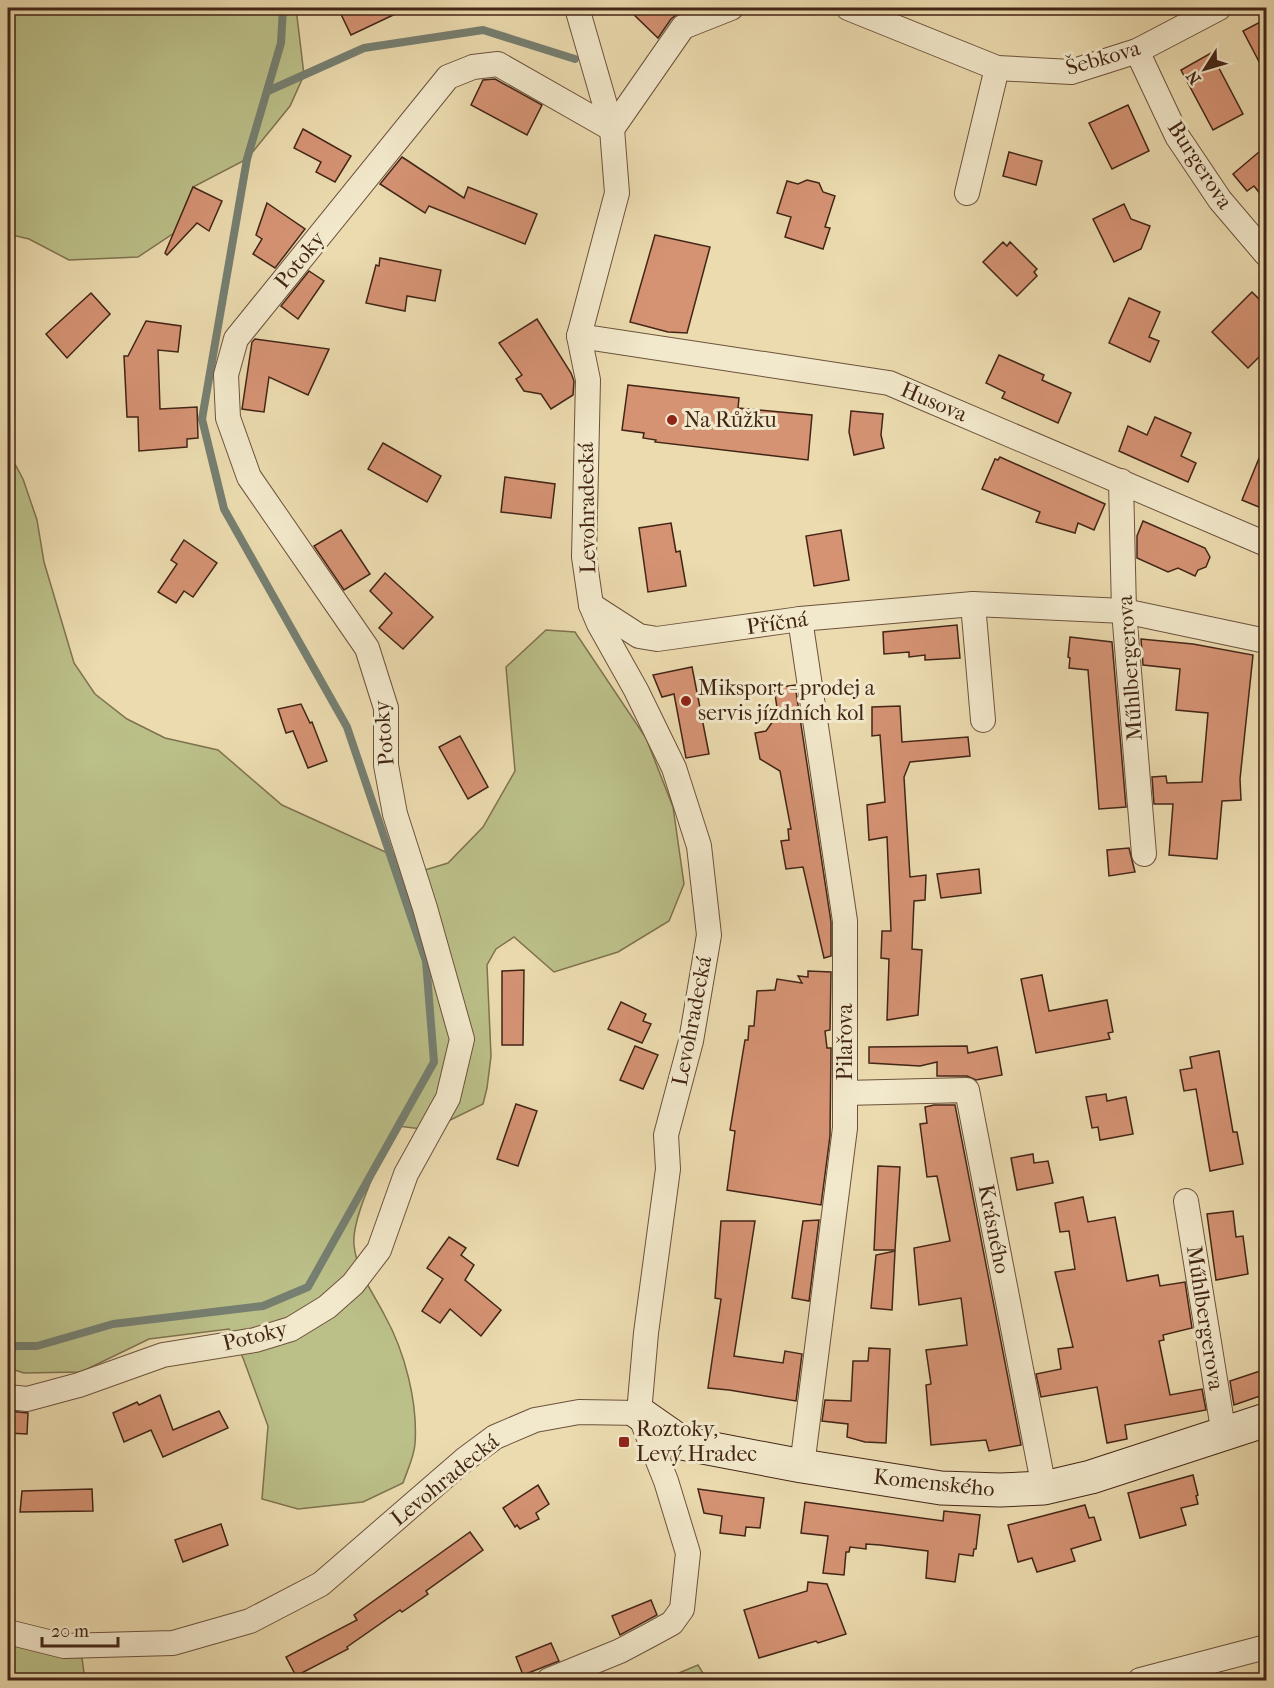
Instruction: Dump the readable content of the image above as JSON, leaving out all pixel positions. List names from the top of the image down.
{
  "streets": {
    "street": [
      "Šebkova",
      "Burgerova",
      "Potoky",
      "Husova",
      "Levohradecká",
      "Příčná",
      "Műhlbergerova",
      "Pilařova",
      "Krásného",
      "Komenského"
    ]
  },
  "crossings": [
    ["Šebkova", "Burgerova"],
    ["Potoky", "Levohradecká"],
    ["Husova", "Levohradecká"],
    ["Husova", "Műhlbergerova"],
    ["Levohradecká", "Příčná"],
    ["Levohradecká", "Komenského"],
    ["Příčná", "Műhlbergerova"],
    ["Příčná", "Pilařova"],
    ["Műhlbergerova", "Komenského"],
    ["Pilařova", "Krásného"],
    ["Pilařova", "Komenského"],
    ["Krásného", "Komenského"]
  ],
  "places": {
    "other": ["Na Růžku", "Miksport - prodej a servis jízdních kol"],
    "transit": ["Roztoky, Levý Hradec"]
  },
  "scale_bar": "20 m",
  "north": "bottom left"
}
